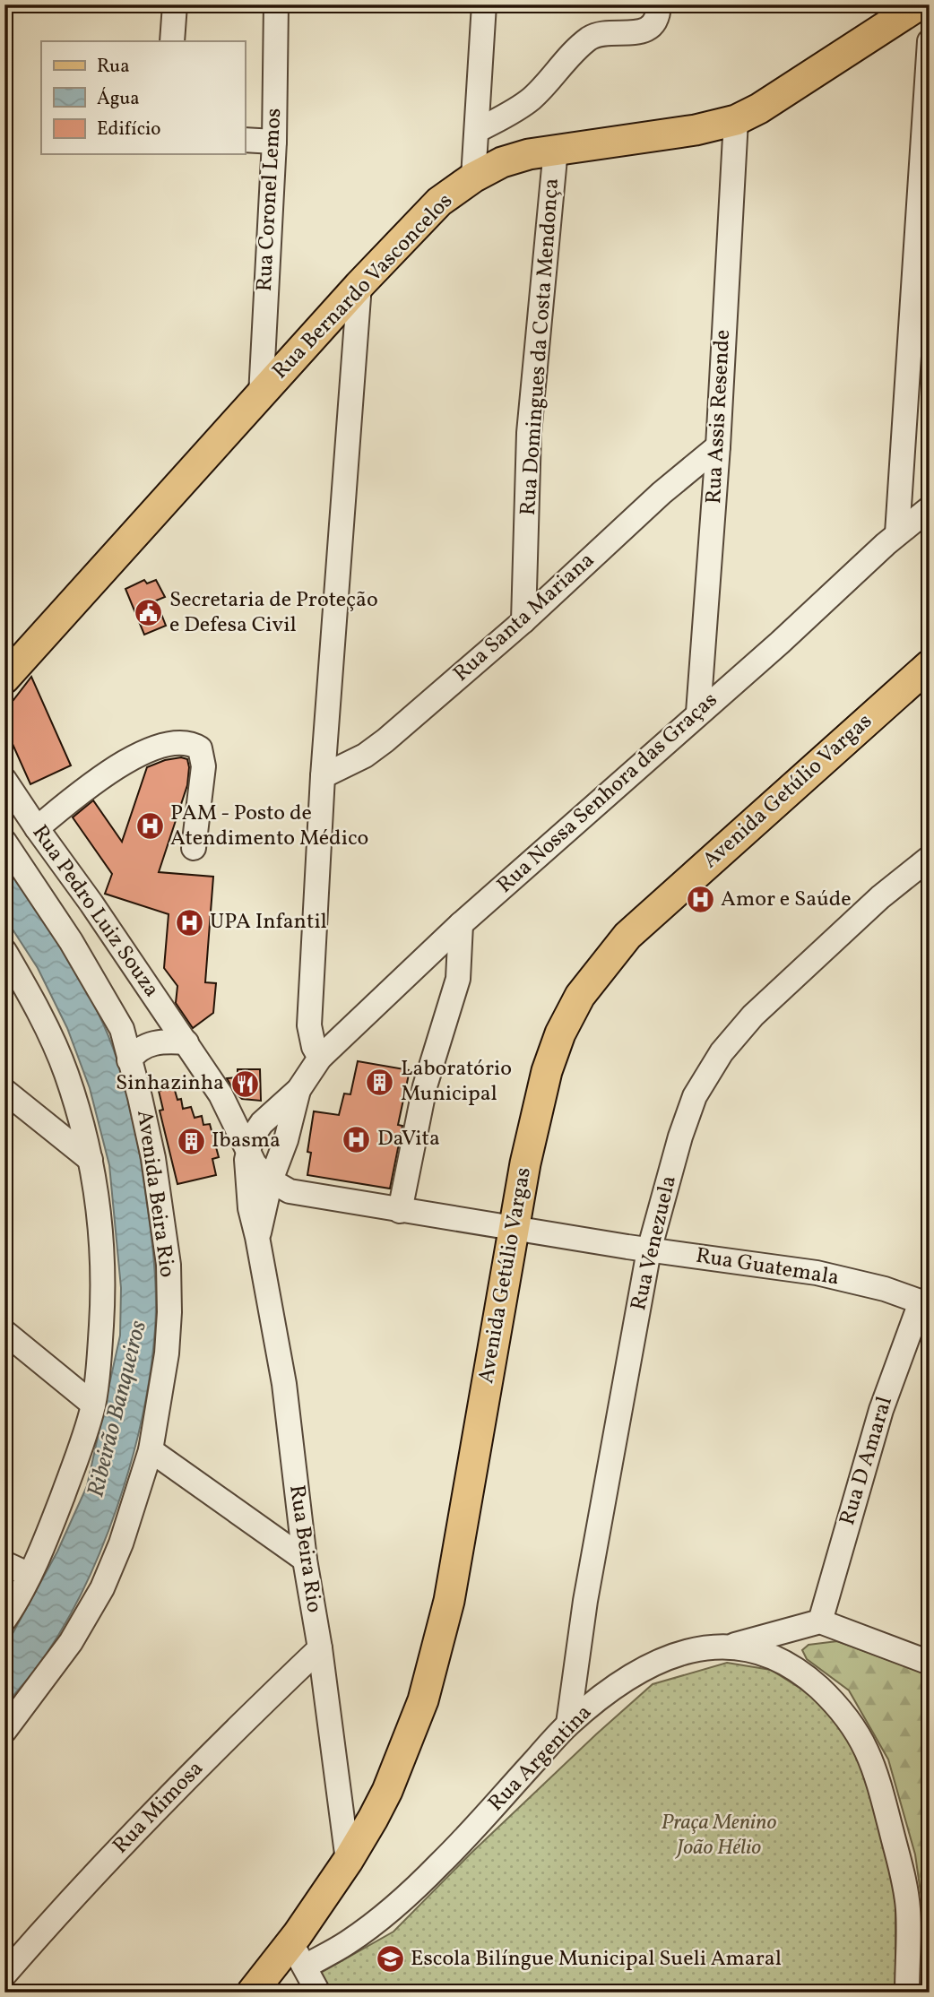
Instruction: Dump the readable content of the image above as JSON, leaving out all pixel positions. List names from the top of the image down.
{
  "streets": {
    "main road": ["Rua Bernardo Vasconcelos", "Avenida Getúlio Vargas"],
    "street": [
      "Rua Coronel Lemos",
      "Rua Domingues da Costa Mendonça",
      "Rua Assis Resende",
      "Rua Santa Mariana",
      "Rua Nossa Senhora das Graças",
      "Rua Pedro Luiz Souza",
      "Avenida Beira Rio",
      "Rua Venezuela",
      "Rua Guatemala",
      "Rua D Amaral",
      "Rua Beira Rio",
      "Rua Argentina",
      "Rua Mimosa"
    ]
  },
  "crossings": [
    ["Rua Coronel Lemos", "Rua Bernardo Vasconcelos"],
    ["Rua Bernardo Vasconcelos", "Rua Domingues da Costa Mendonça"],
    ["Rua Bernardo Vasconcelos", "Rua Assis Resende"],
    ["Rua Domingues da Costa Mendonça", "Rua Santa Mariana"],
    ["Rua Assis Resende", "Rua Santa Mariana"],
    ["Rua Assis Resende", "Rua Nossa Senhora das Graças"],
    ["Avenida Getúlio Vargas", "Rua Guatemala"],
    ["Avenida Getúlio Vargas", "Rua Beira Rio"],
    ["Avenida Getúlio Vargas", "Rua Argentina"],
    ["Rua Nossa Senhora das Graças", "Rua Beira Rio"],
    ["Rua Pedro Luiz Souza", "Rua Beira Rio"],
    ["Rua Venezuela", "Rua Guatemala"],
    ["Rua Venezuela", "Rua Argentina"],
    ["Rua Guatemala", "Rua D Amaral"],
    ["Rua Guatemala", "Rua Beira Rio"],
    ["Rua Beira Rio", "Rua Mimosa"]
  ],
  "water": ["Ribeirão Banqueiros"],
  "parks": ["Praça Menino João Hélio"],
  "places": {
    "public building": ["Secretaria de Proteção e Defesa Civil"],
    "hospital": [
      "PAM - Posto de Atendimento Médico",
      "Amor e Saúde",
      "UPA Infantil",
      "DaVita"
    ],
    "building": ["Laboratório Municipal", "Ibasma"],
    "restaurant": ["Sinhazinha"],
    "school or university": ["Escola Bilíngue Municipal Sueli Amaral"]
  },
  "legend": ["Rua", "Água", "Edifício"]
}
